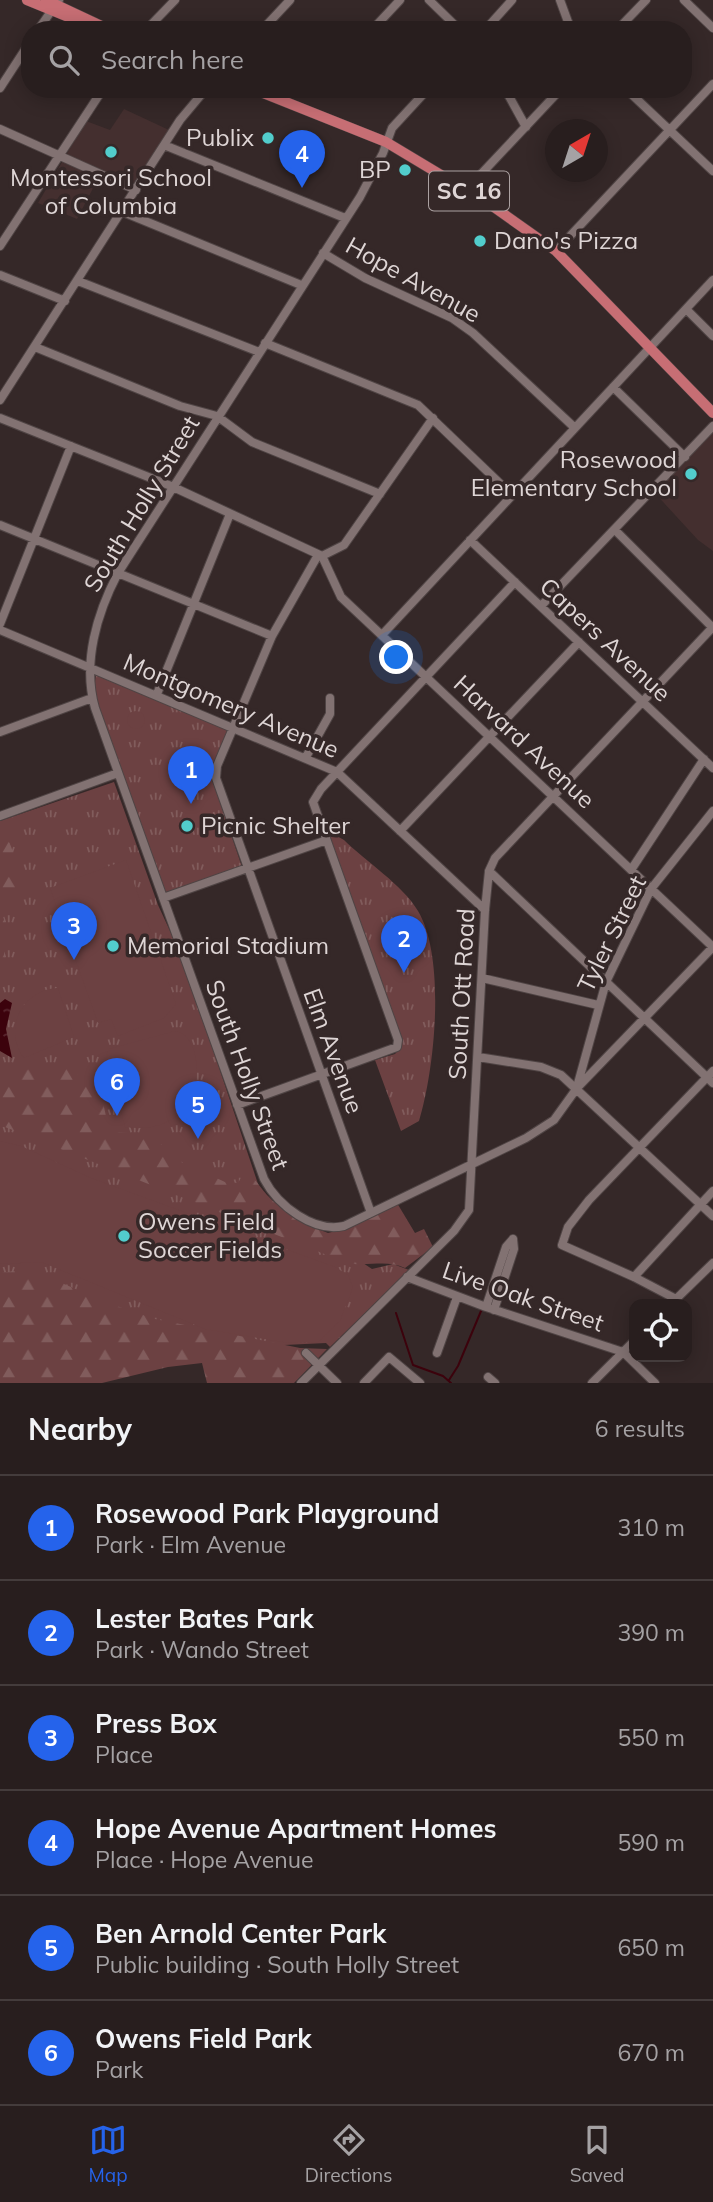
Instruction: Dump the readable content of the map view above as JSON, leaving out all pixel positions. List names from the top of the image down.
{
  "streets": {
    "main road": ["SC 16"],
    "street": [
      "Hope Avenue",
      "South Holly Street",
      "Capers Avenue",
      "Montgomery Avenue",
      "Harvard Avenue",
      "Tyler Street",
      "South Ott Road",
      "Elm Avenue",
      "Live Oak Street"
    ]
  },
  "crossings": [
    ["SC 16", "South Holly Street"],
    ["Hope Avenue", "South Holly Street"],
    ["South Holly Street", "Montgomery Avenue"],
    ["South Holly Street", "Elm Avenue"],
    ["Capers Avenue", "Tyler Street"],
    ["Montgomery Avenue", "South Ott Road"],
    ["Montgomery Avenue", "Elm Avenue"],
    ["Harvard Avenue", "Tyler Street"],
    ["Harvard Avenue", "Elm Avenue"],
    ["South Ott Road", "Live Oak Street"]
  ],
  "places": [
    "Publix",
    "Montessori School of Columbia",
    "BP",
    "Dano's Pizza",
    "Rosewood Elementary School",
    "Picnic Shelter",
    "Memorial Stadium",
    "Owens Field Soccer Fields"
  ],
  "north": "top right",
  "page": {
    "search": "Search here",
    "pins": [
      "4",
      "1",
      "3",
      "2",
      "6",
      "5"
    ],
    "heading": ["Nearby", "6 results"],
    "list": [
      {
        "mark": "1",
        "name": "Rosewood Park Playground",
        "note": "Park · Elm Avenue",
        "value": "310 m"
      },
      {
        "mark": "2",
        "name": "Lester Bates Park",
        "note": "Park · Wando Street",
        "value": "390 m"
      },
      {
        "mark": "3",
        "name": "Press Box",
        "note": "Place",
        "value": "550 m"
      },
      {
        "mark": "4",
        "name": "Hope Avenue Apartment Homes",
        "note": "Place · Hope Avenue",
        "value": "590 m"
      },
      {
        "mark": "5",
        "name": "Ben Arnold Center Park",
        "note": "Public building · South Holly Street",
        "value": "650 m"
      },
      {
        "mark": "6",
        "name": "Owens Field Park",
        "note": "Park",
        "value": "670 m"
      }
    ],
    "nav": ["Map", "Directions", "Saved"]
  }
}
